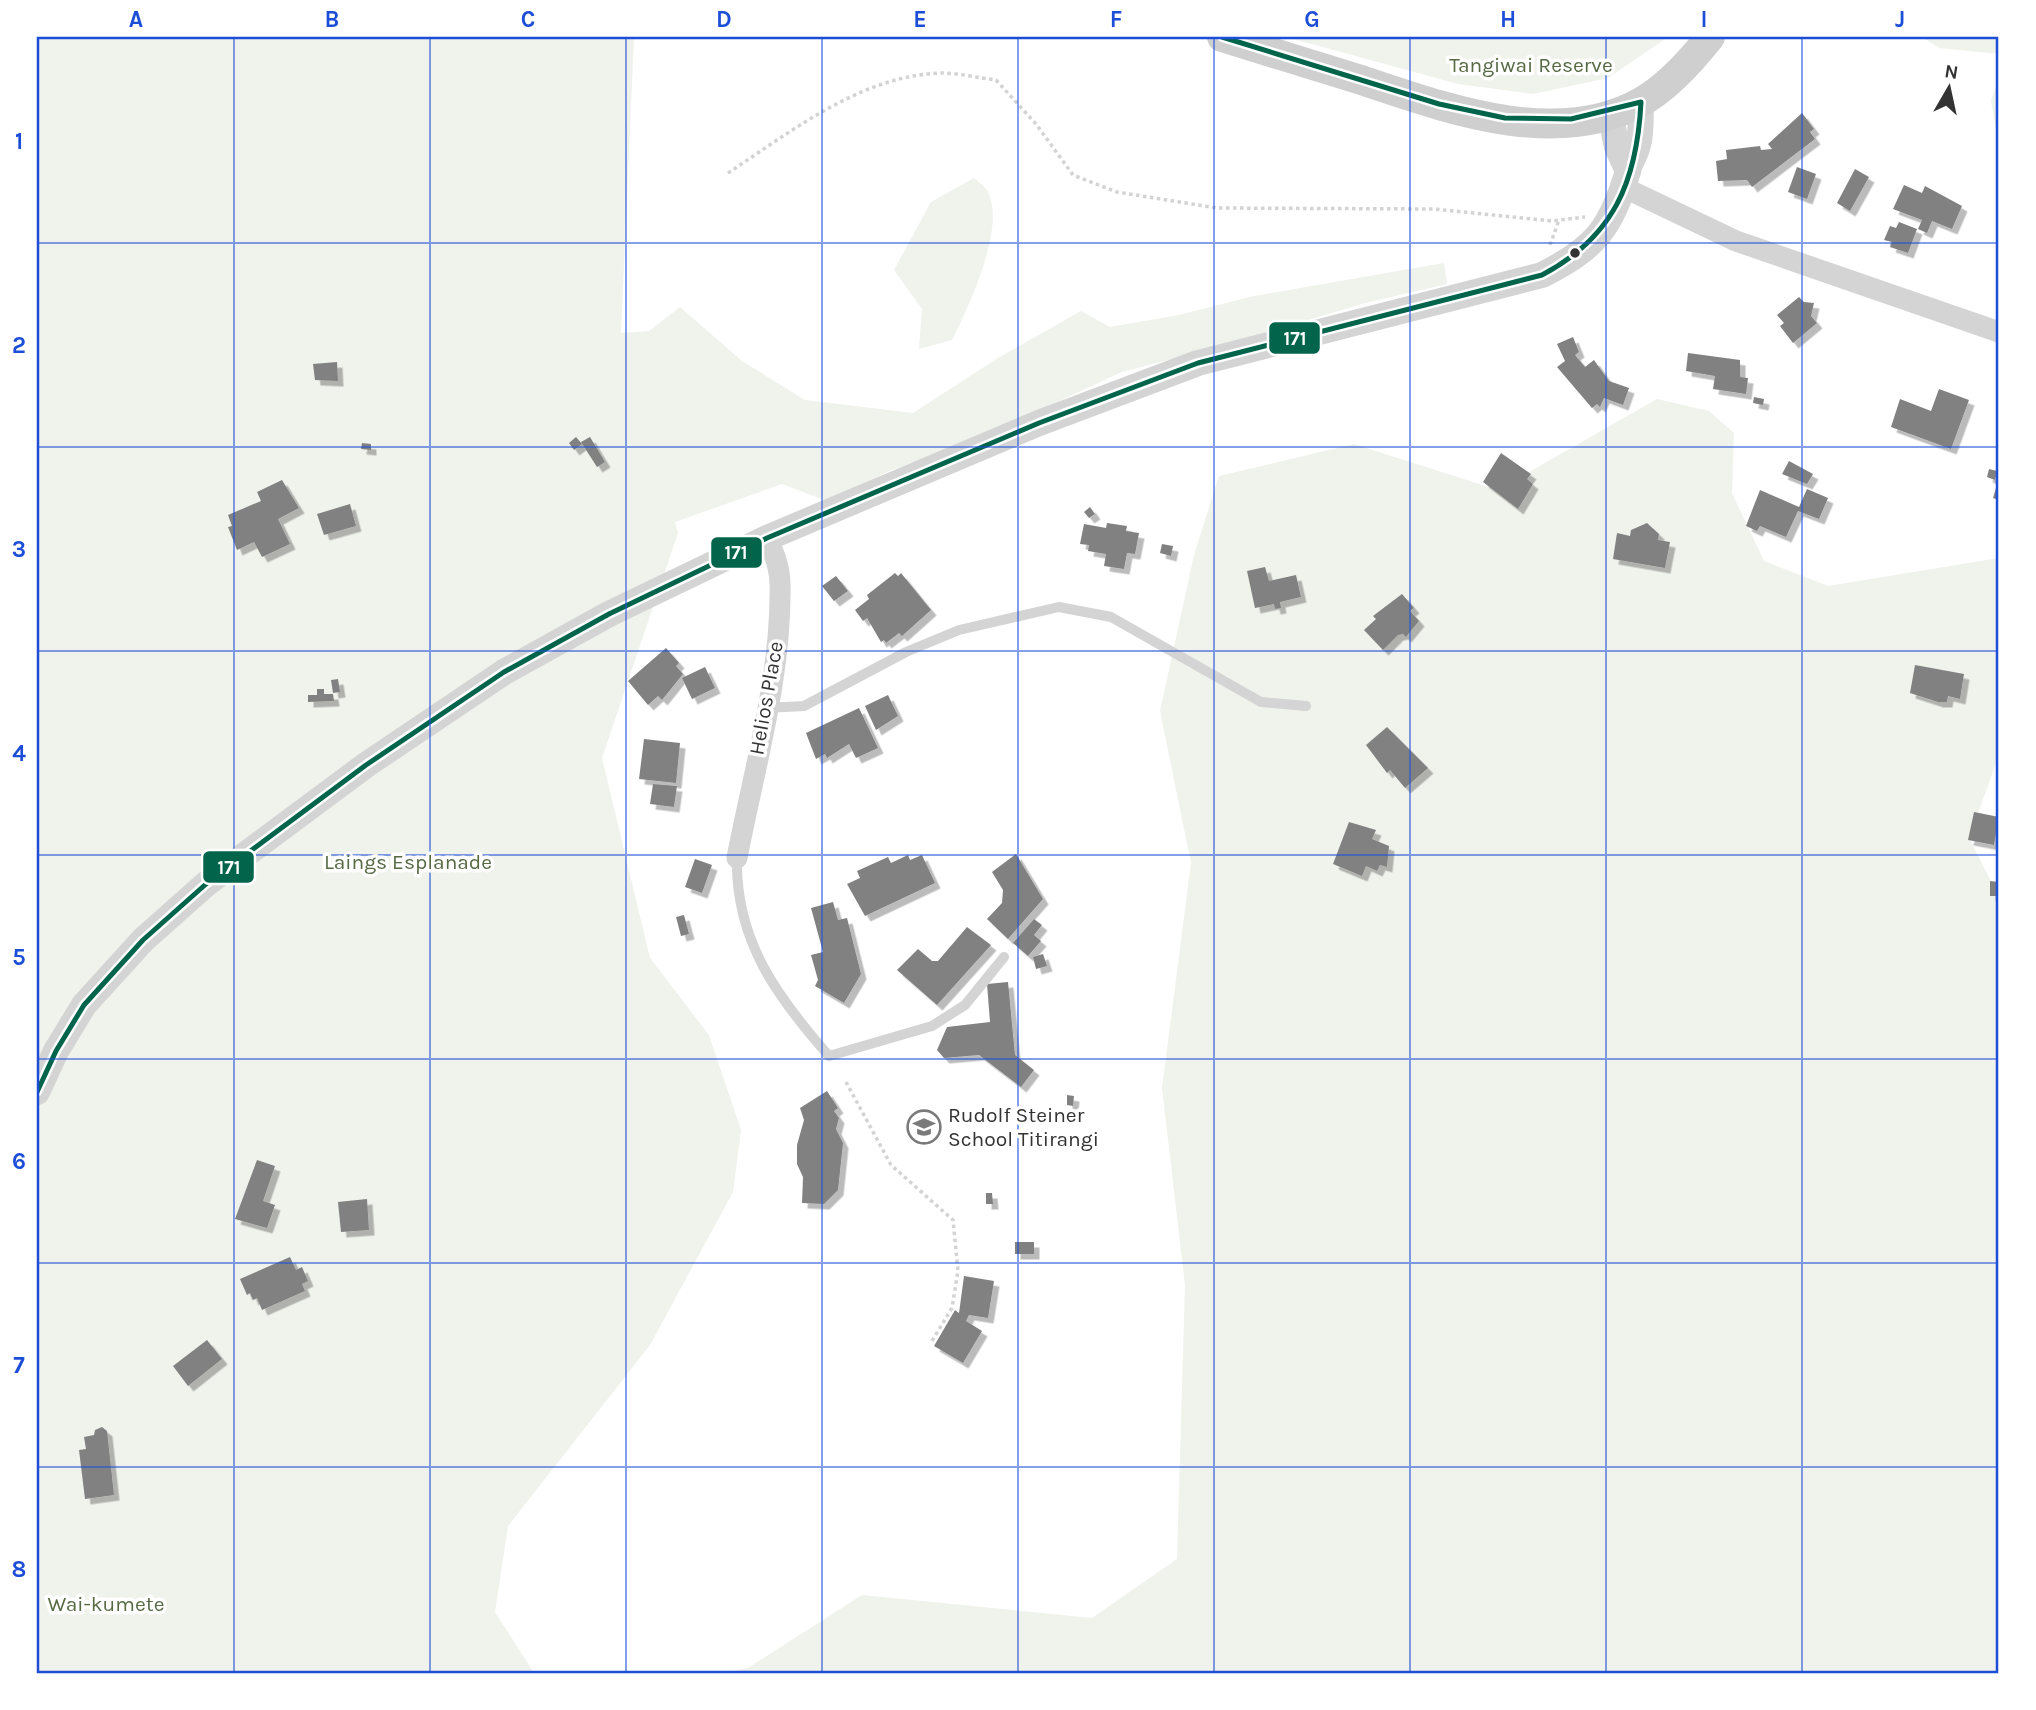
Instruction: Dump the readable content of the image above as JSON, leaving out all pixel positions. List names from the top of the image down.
{
  "streets": {
    "street": ["Helios Place"]
  },
  "parks": ["Tangiwai Reserve", "Laings Esplanade", "Wai-kumete"],
  "places": {
    "school or university": ["Rudolf Steiner School Titirangi"]
  },
  "lines": ["transit line 171"],
  "north": "top",
  "grid": {
    "columns": [
      "A",
      "B",
      "C",
      "D",
      "E",
      "F",
      "G",
      "H",
      "I",
      "J"
    ],
    "rows": [
      "1",
      "2",
      "3",
      "4",
      "5",
      "6",
      "7",
      "8"
    ]
  }
}
